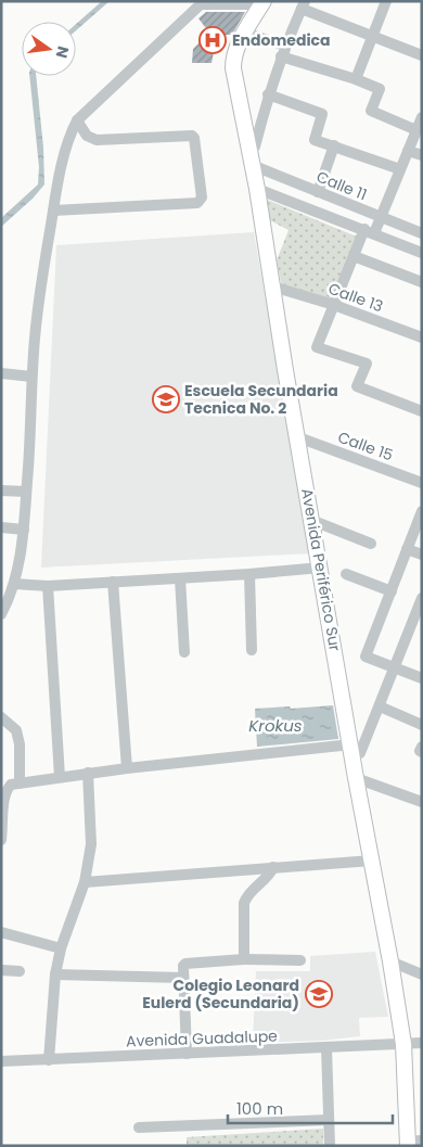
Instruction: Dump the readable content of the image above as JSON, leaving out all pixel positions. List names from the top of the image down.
{
  "streets": {
    "street": [
      "Calle 11",
      "Calle 13",
      "Calle 15",
      "Avenida Periférico Sur",
      "Avenida Guadalupe"
    ]
  },
  "crossings": [
    ["Calle 11", "Avenida Periférico Sur"],
    ["Calle 15", "Avenida Periférico Sur"],
    ["Avenida Periférico Sur", "Avenida Guadalupe"]
  ],
  "water": ["Krokus"],
  "places": {
    "hospital": ["Endomedica"],
    "school or university": ["Escuela Secundaria Tecnica No. 2", "Colegio Leonard Eulerd (Secundaria)"]
  },
  "scale_bar": "100 m",
  "north": "right"
}
